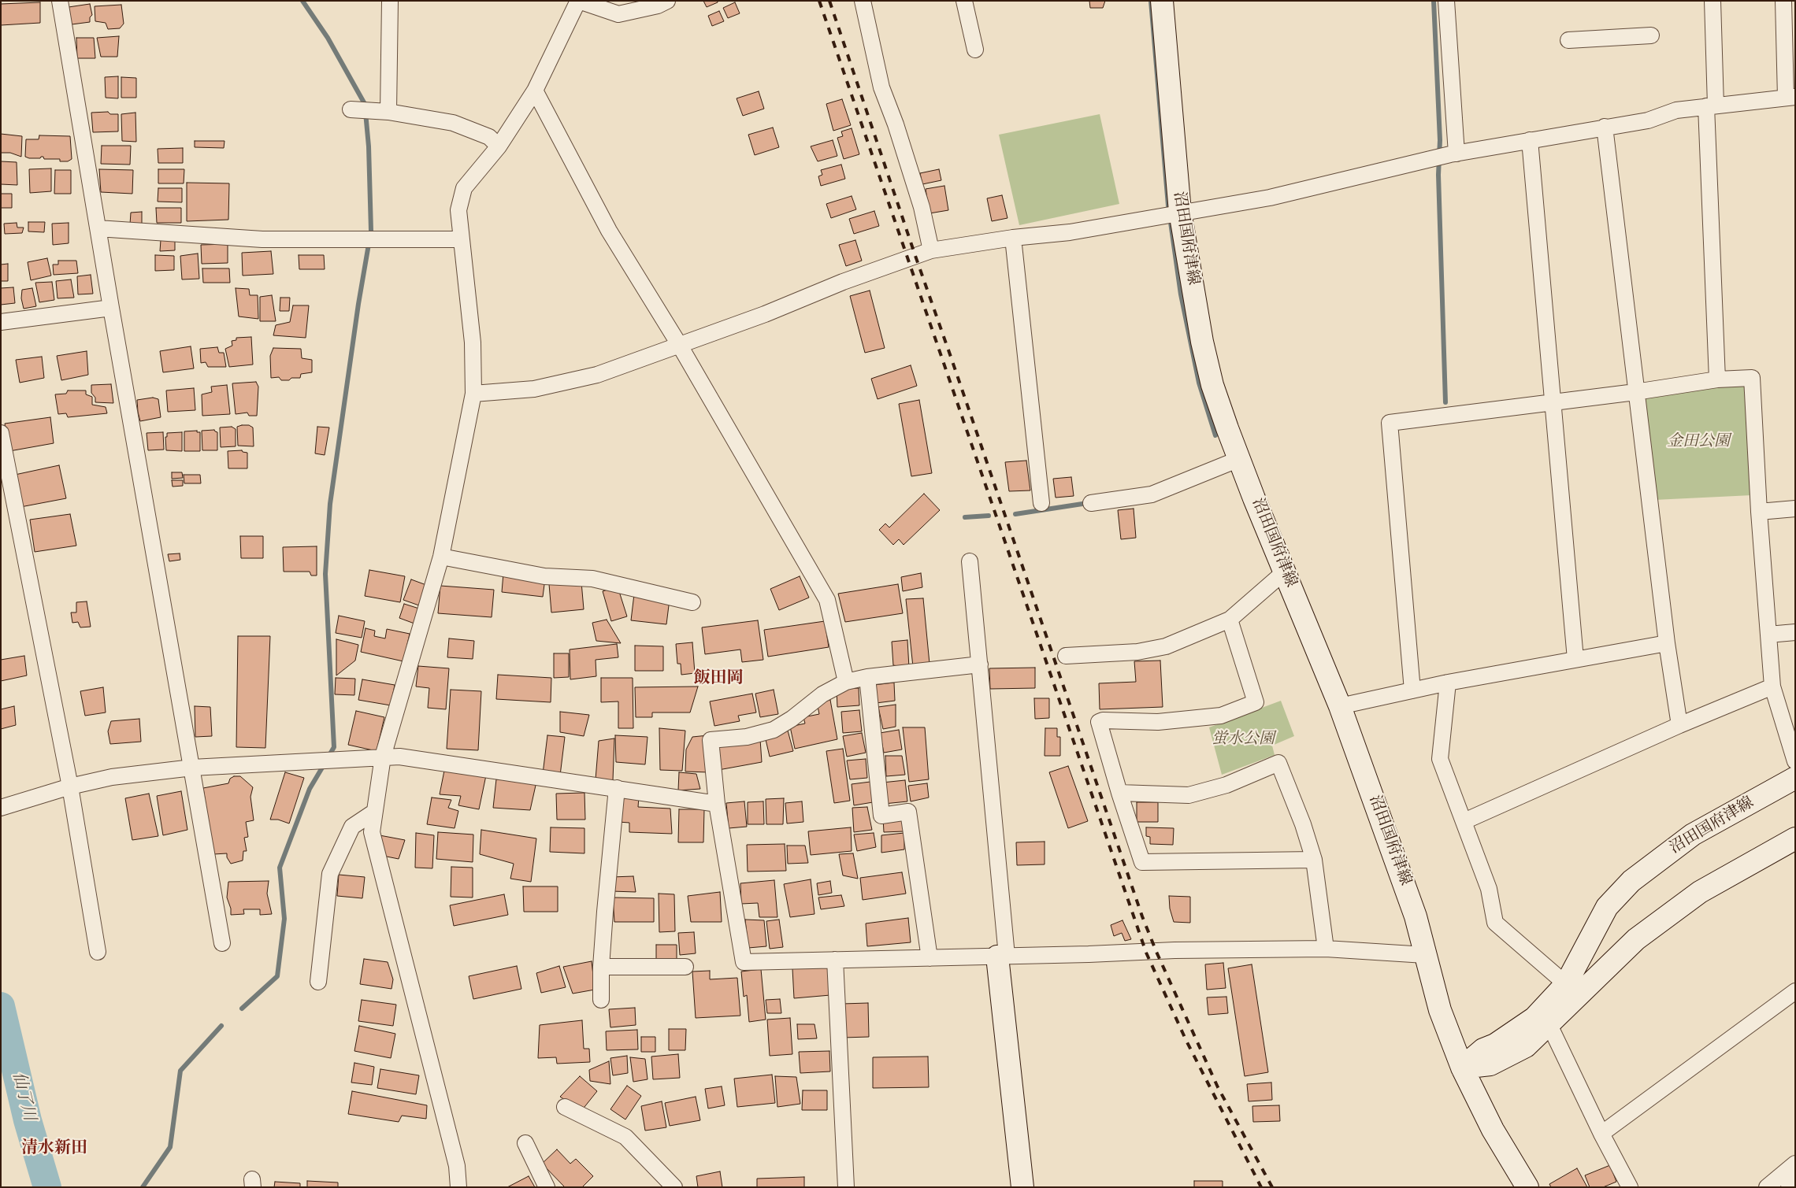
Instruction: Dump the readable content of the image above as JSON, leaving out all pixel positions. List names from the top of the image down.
{
  "streets": {
    "main road": ["沼田国府津線"]
  },
  "districts": ["飯田岡", "清水新田"],
  "water": ["仙了川"],
  "parks": ["金田公園", "蛍水公園"]
}
